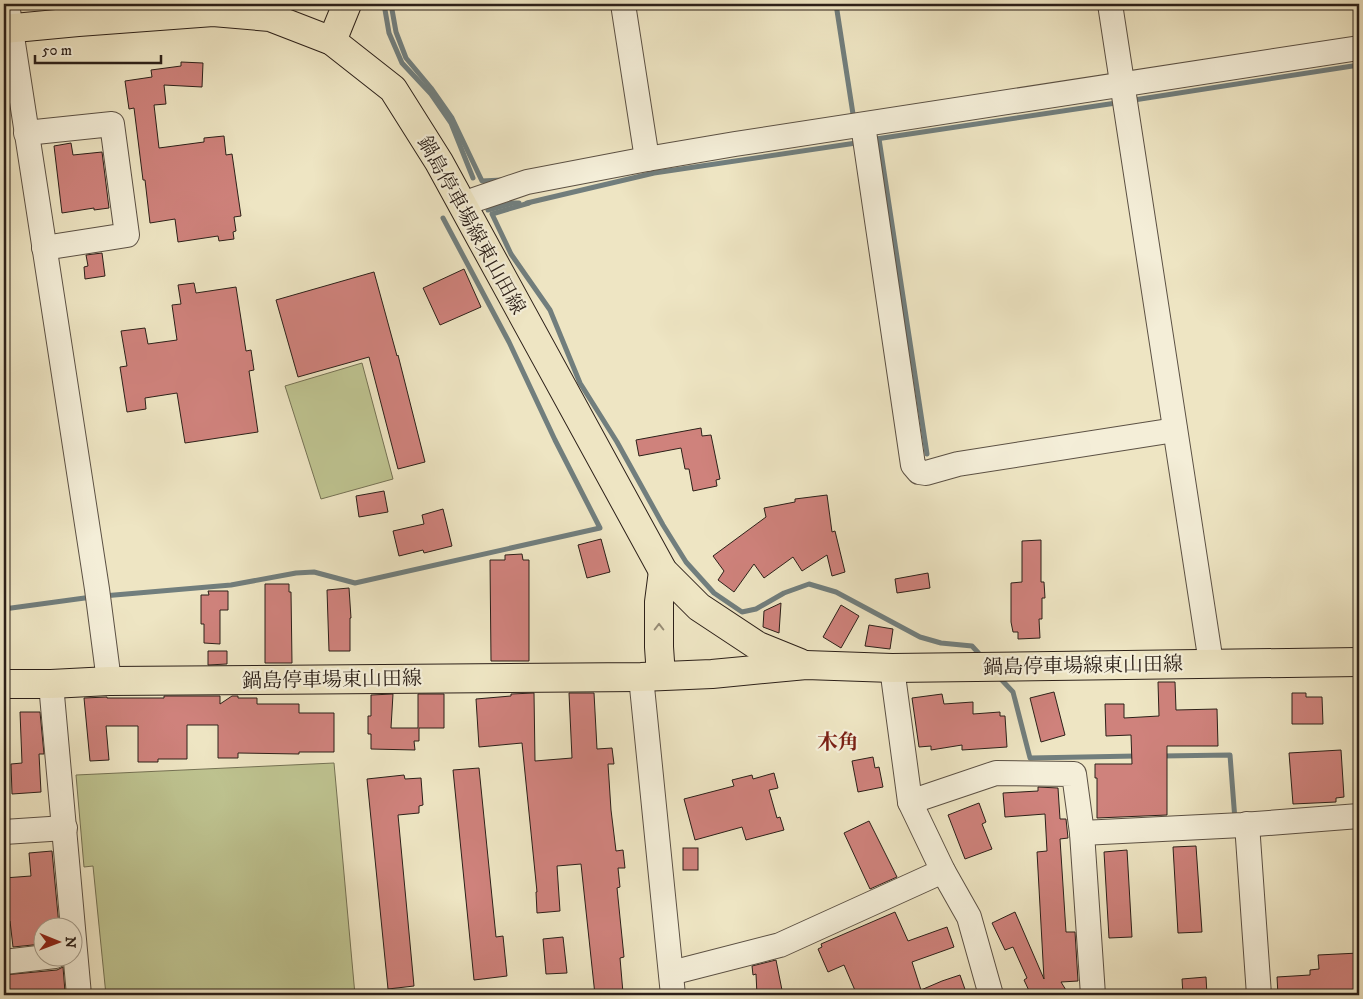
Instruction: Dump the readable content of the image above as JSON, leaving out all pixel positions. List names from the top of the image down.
{
  "streets": {
    "main road": ["鍋島停車場線東山田線", "鍋島停車場東山田線"]
  },
  "crossings": [
    ["鍋島停車場線東山田線", "鍋島停車場東山田線"]
  ],
  "districts": ["木角"],
  "scale_bar": "50 m",
  "north": "right"
}
